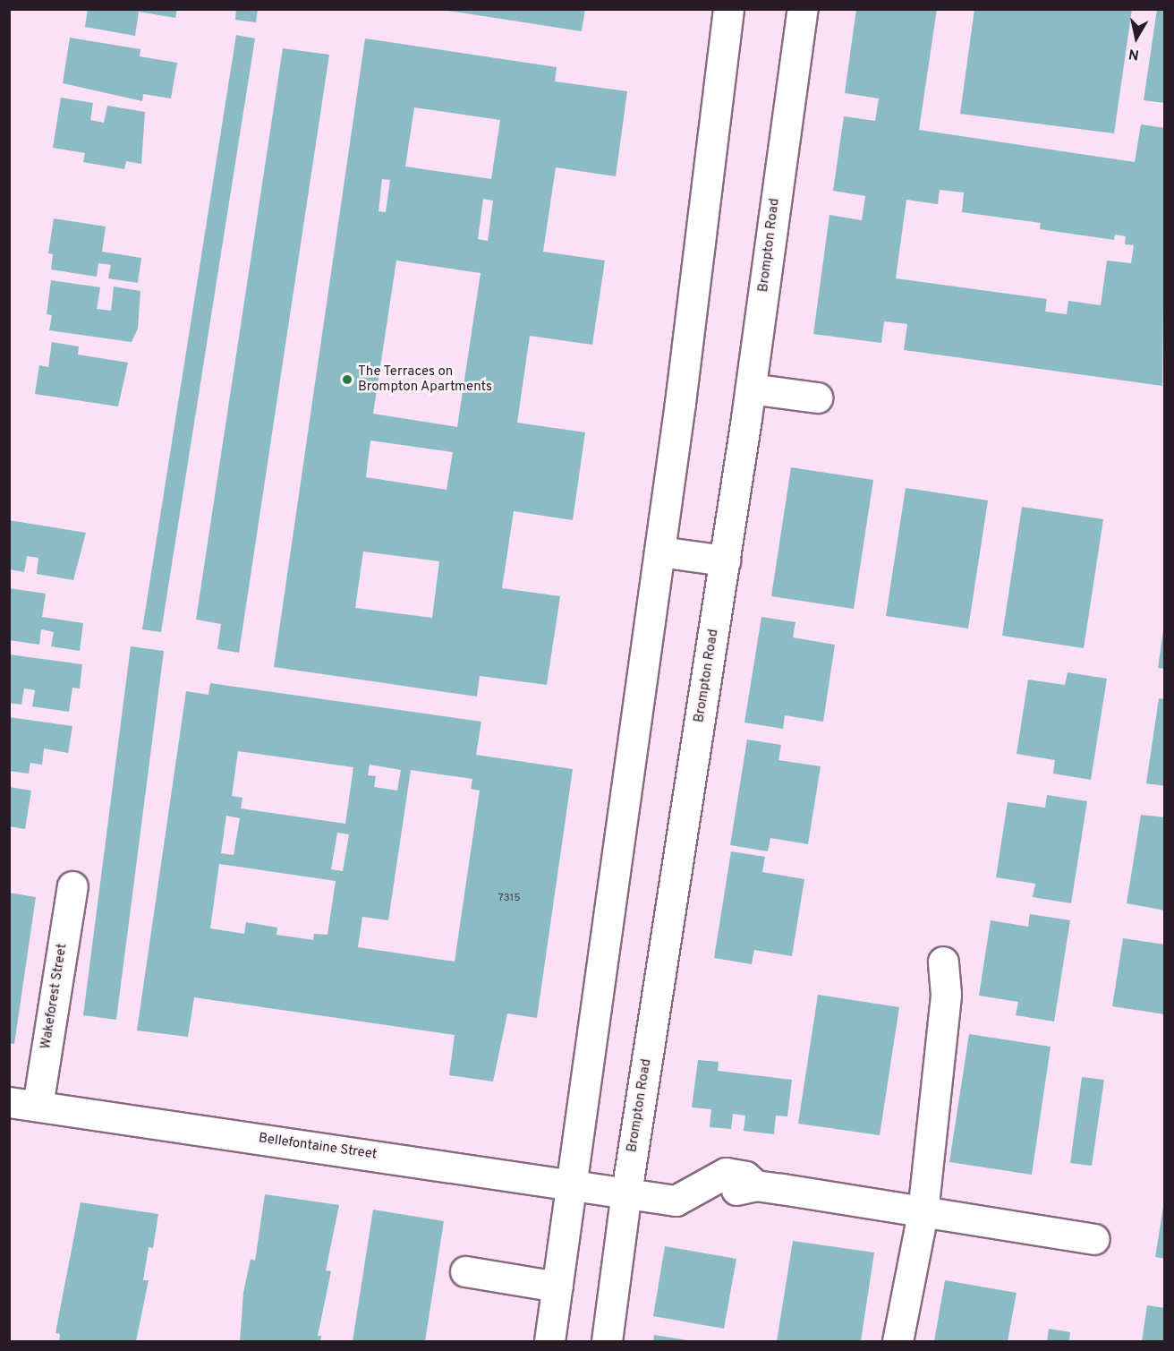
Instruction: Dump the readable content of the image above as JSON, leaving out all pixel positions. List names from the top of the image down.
{
  "streets": {
    "street": ["Brompton Road", "Wakeforest Street", "Bellefontaine Street"]
  },
  "crossings": [
    ["Brompton Road", "Bellefontaine Street"],
    ["Wakeforest Street", "Bellefontaine Street"]
  ],
  "places": ["The Terraces on Brompton Apartments"],
  "house_numbers": ["7315"],
  "north": "bottom"
}
